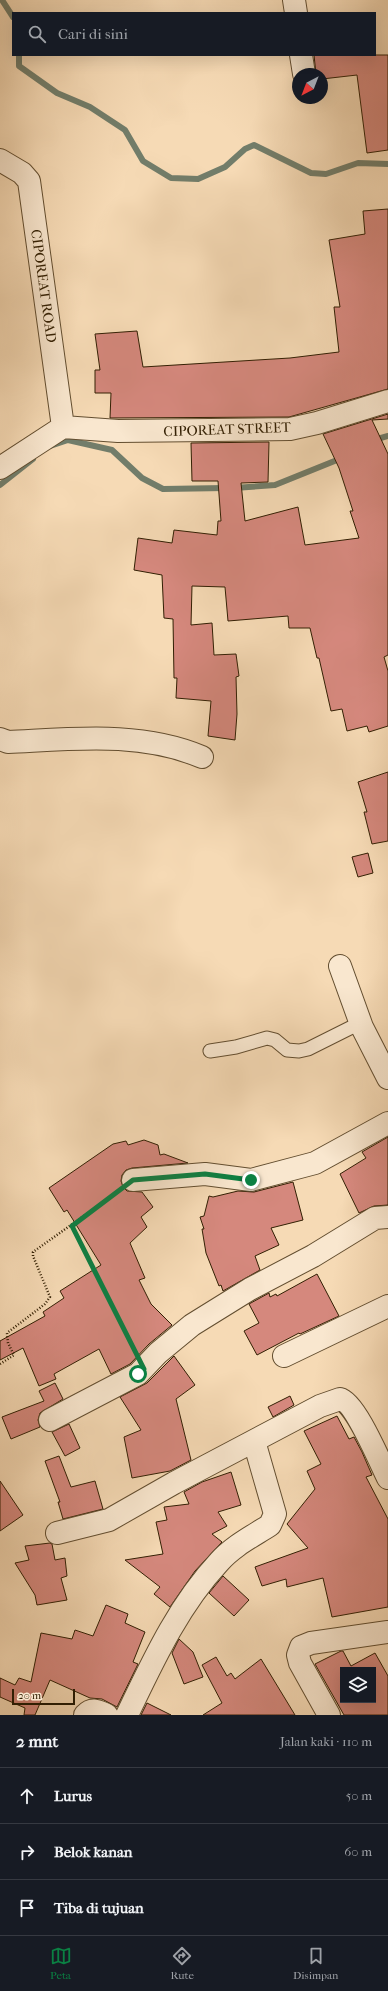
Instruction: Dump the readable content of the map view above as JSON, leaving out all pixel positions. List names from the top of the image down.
{
  "streets": {
    "street": ["CIPOREAT ROAD", "CIPOREAT STREET"]
  },
  "crossings": [
    ["CIPOREAT ROAD", "CIPOREAT STREET"]
  ],
  "scale_bar": "20 m",
  "north": "bottom left",
  "page": {
    "search": "Cari di sini",
    "scale": "20 m",
    "heading": ["2 mnt", "Jalan kaki · 110 m"],
    "list": [
      ["Lurus", "50 m"],
      ["Belok kanan", "60 m"],
      "Tiba di tujuan"
    ],
    "nav": ["Peta", "Rute", "Disimpan"]
  }
}
